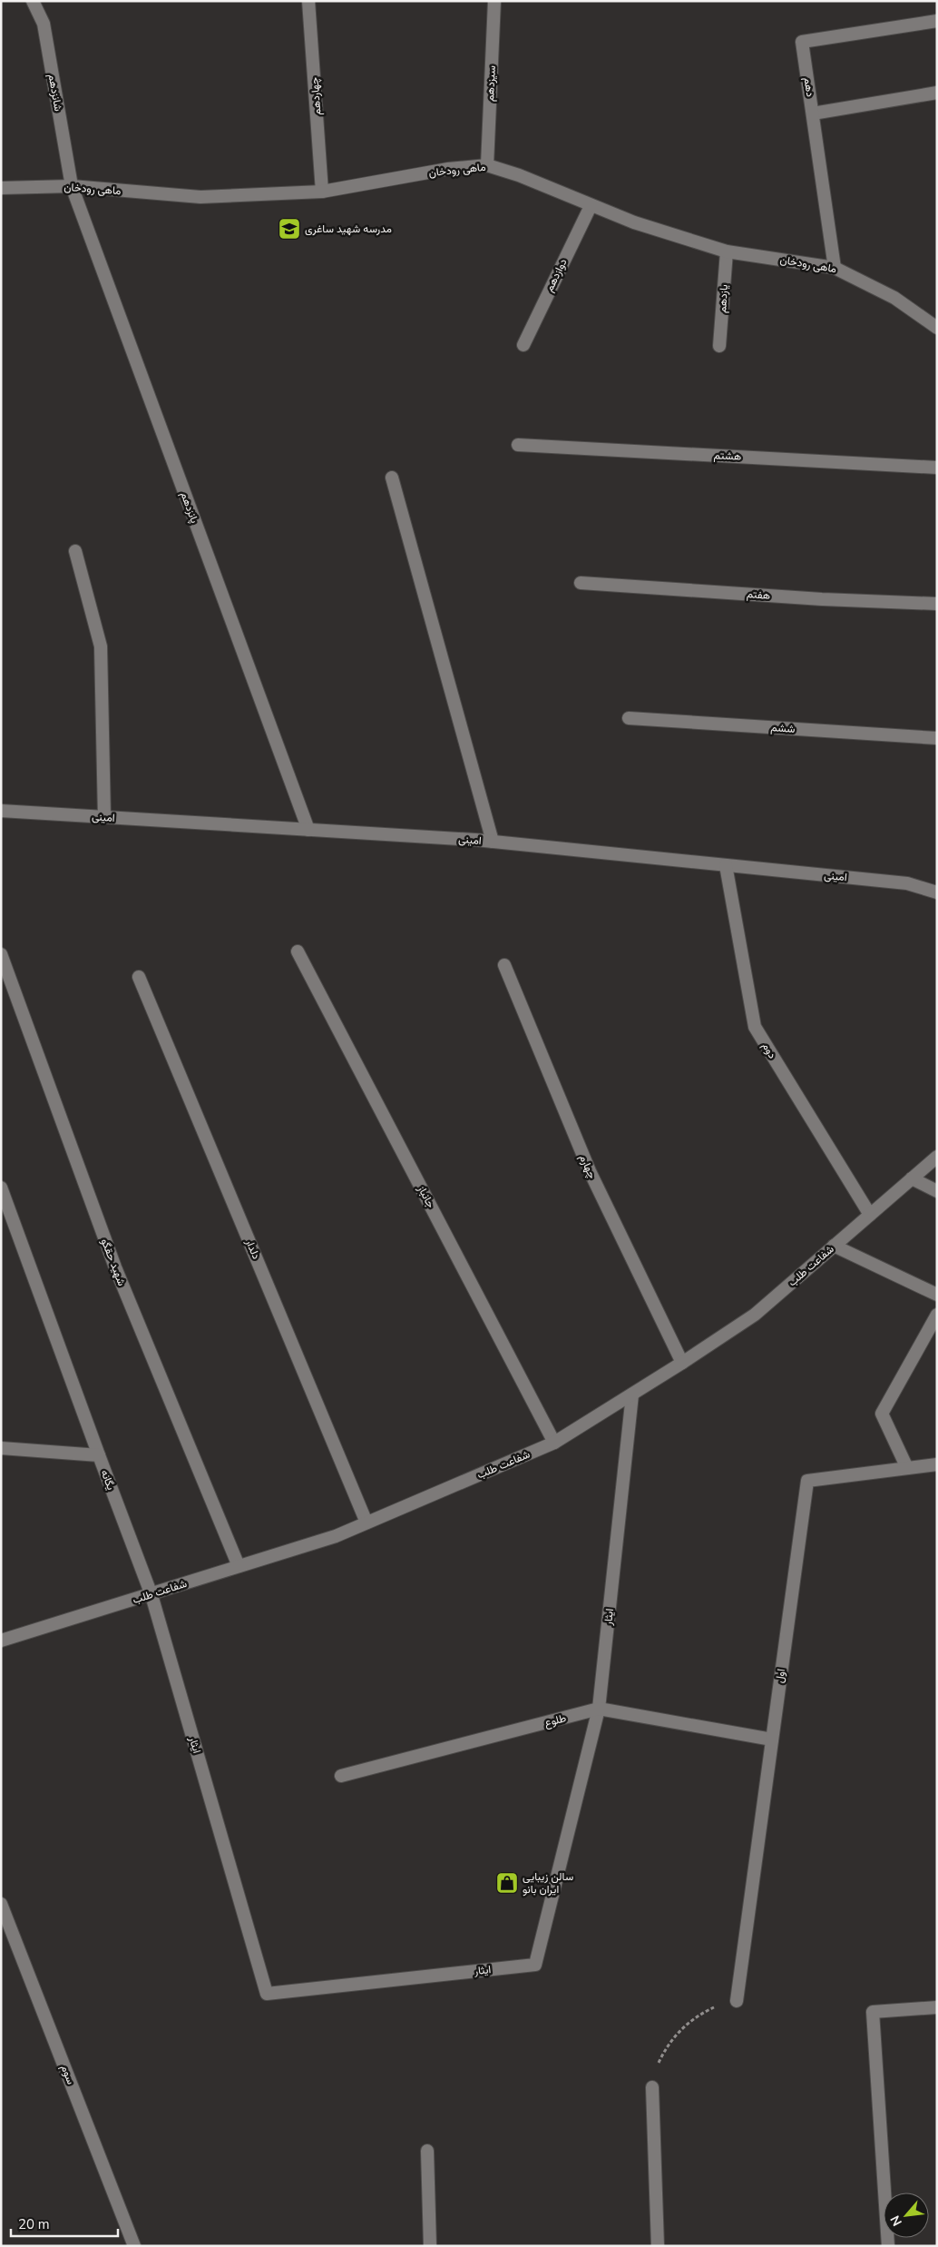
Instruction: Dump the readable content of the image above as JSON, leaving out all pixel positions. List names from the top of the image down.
{
  "streets": {
    "street": [
      "سیزدهم",
      "دهم",
      "شانزدهم",
      "چهاردهم",
      "ماهی رودخان",
      "دوازدهم",
      "یازدهم",
      "هشتم",
      "پانزدهم",
      "هفتم",
      "ششم",
      "امینی",
      "دوم",
      "چهارم",
      "جانباز",
      "دلدار",
      "شهید حقگو",
      "شفاعت طلب",
      "یگانه",
      "ایثار",
      "اول",
      "طلوع",
      "سوم"
    ]
  },
  "crossings": [
    ["سیزدهم", "ماهی رودخان"],
    ["دهم", "ماهی رودخان"],
    ["شانزدهم", "ماهی رودخان"],
    ["شانزدهم", "پانزدهم"],
    ["چهاردهم", "ماهی رودخان"],
    ["ماهی رودخان", "دوازدهم"],
    ["ماهی رودخان", "یازدهم"],
    ["ماهی رودخان", "پانزدهم"],
    ["پانزدهم", "امینی"],
    ["امینی", "دوم"],
    ["دوم", "شفاعت طلب"],
    ["چهارم", "شفاعت طلب"],
    ["جانباز", "شفاعت طلب"],
    ["دلدار", "شفاعت طلب"],
    ["شهید حقگو", "شفاعت طلب"],
    ["شفاعت طلب", "یگانه"],
    ["شفاعت طلب", "ایثار"],
    ["یگانه", "ایثار"],
    ["ایثار", "طلوع"],
    ["اول", "طلوع"]
  ],
  "places": {
    "school or university": ["مدرسه شهید ساغری"],
    "shop": ["سالن زیبایی ایران بانو"]
  },
  "scale_bar": "20 m",
  "north": "bottom left"
}
